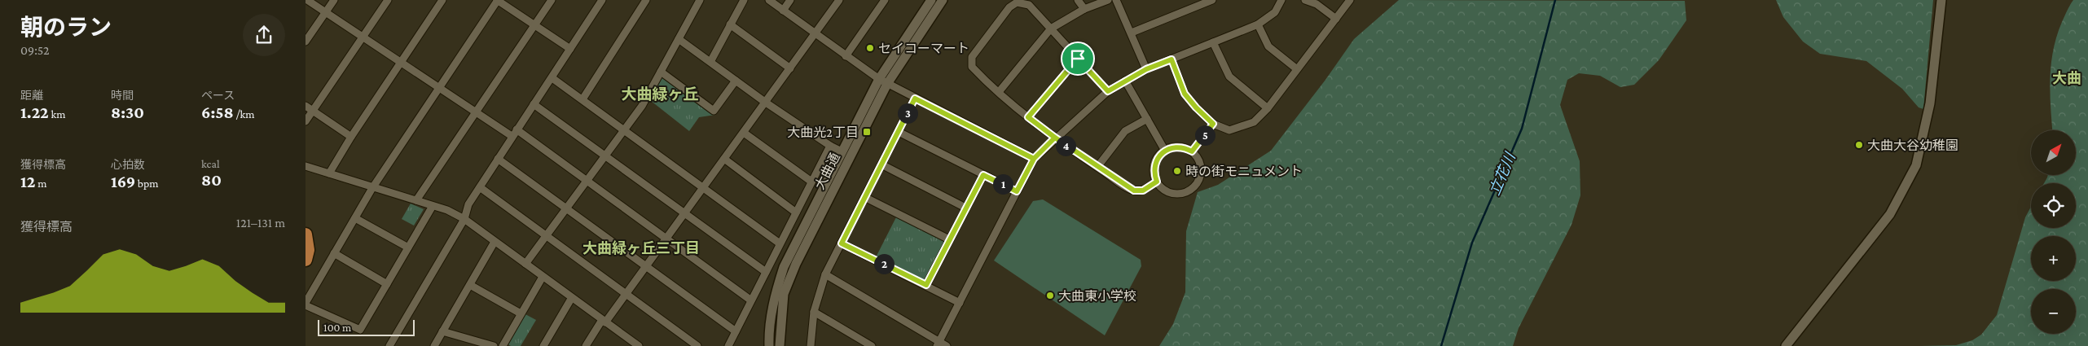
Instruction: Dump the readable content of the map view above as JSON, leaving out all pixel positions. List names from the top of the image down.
{
  "streets": {
    "street": ["大曲通"]
  },
  "districts": ["大曲", "大曲緑ヶ丘", "大曲緑ヶ丘三丁目"],
  "water": ["立花川"],
  "places": {
    "other": [
      "セイコーマート",
      "大曲大谷幼稚園",
      "時の街モニュメント",
      "大曲東小学校"
    ],
    "transit": ["大曲光2丁目"]
  },
  "scale_bar": "100 m",
  "north": "top right",
  "page": {
    "heading": ["朝のラン", "09:52"],
    "stats": [
      ["距離", "1.22 km"],
      ["時間", "8:30"],
      ["ペース", "6:58 /km"],
      ["獲得標高", "12 m"],
      ["心拍数", "169 bpm"],
      ["kcal", "80"]
    ],
    "pins": [
      "3",
      "5",
      "4",
      "1",
      "2"
    ],
    "map_buttons": ["+", "−"],
    "chart": ["獲得標高", "121–131 m"],
    "scale": "100 m"
  }
}
